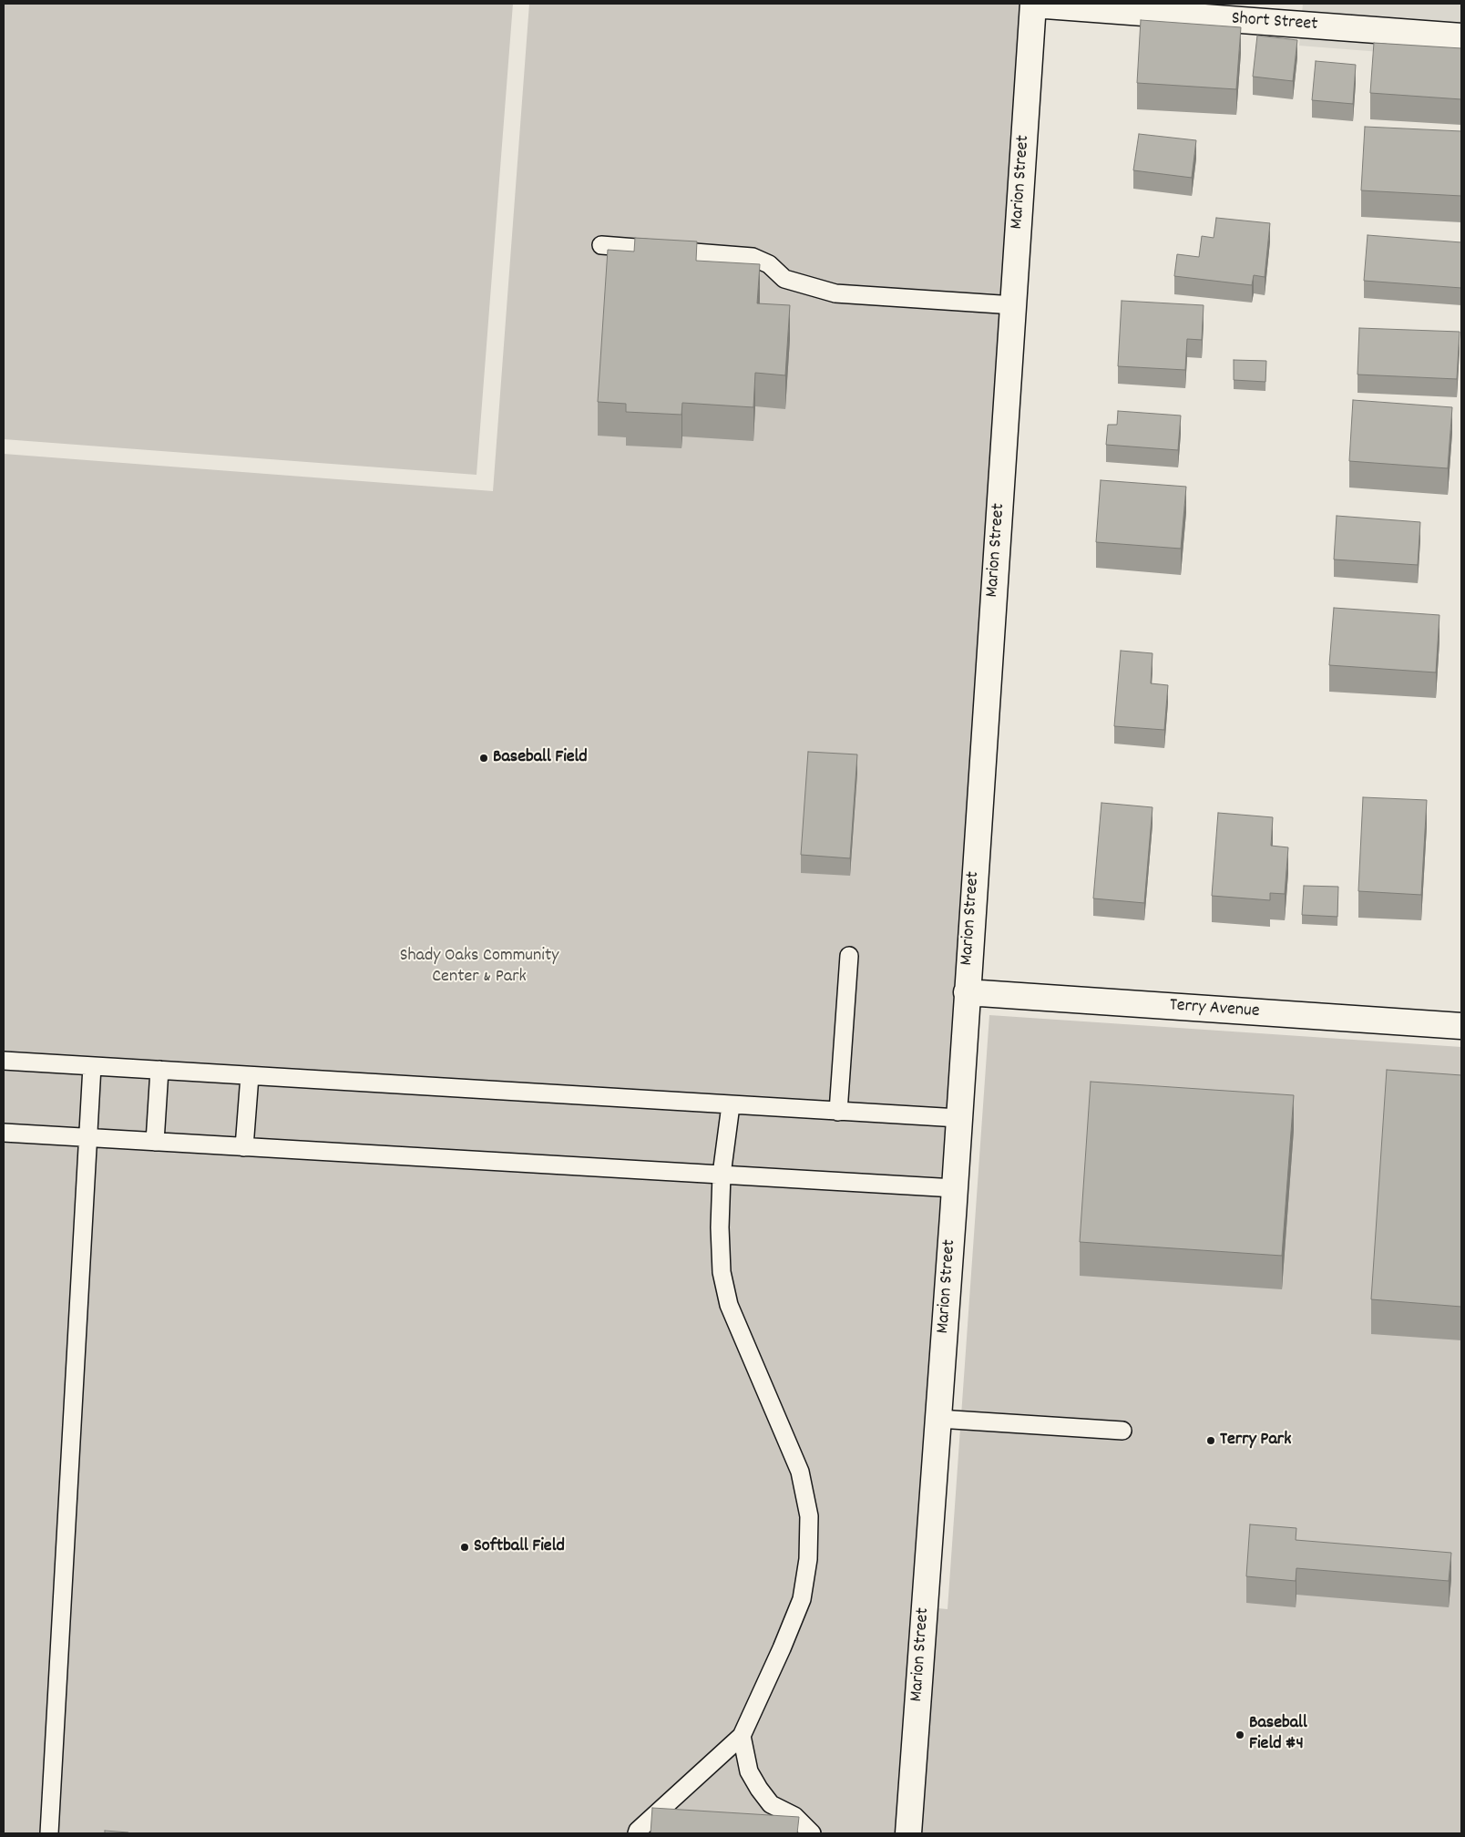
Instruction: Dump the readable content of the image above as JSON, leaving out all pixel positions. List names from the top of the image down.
{
  "streets": {
    "street": ["Short Street", "Marion Street", "Terry Avenue"]
  },
  "crossings": [
    ["Short Street", "Marion Street"],
    ["Marion Street", "Terry Avenue"]
  ],
  "parks": ["Shady Oaks Community Center & Park"],
  "places": [
    "Baseball Field",
    "Terry Park",
    "Softball Field",
    "Baseball Field #4"
  ]
}
